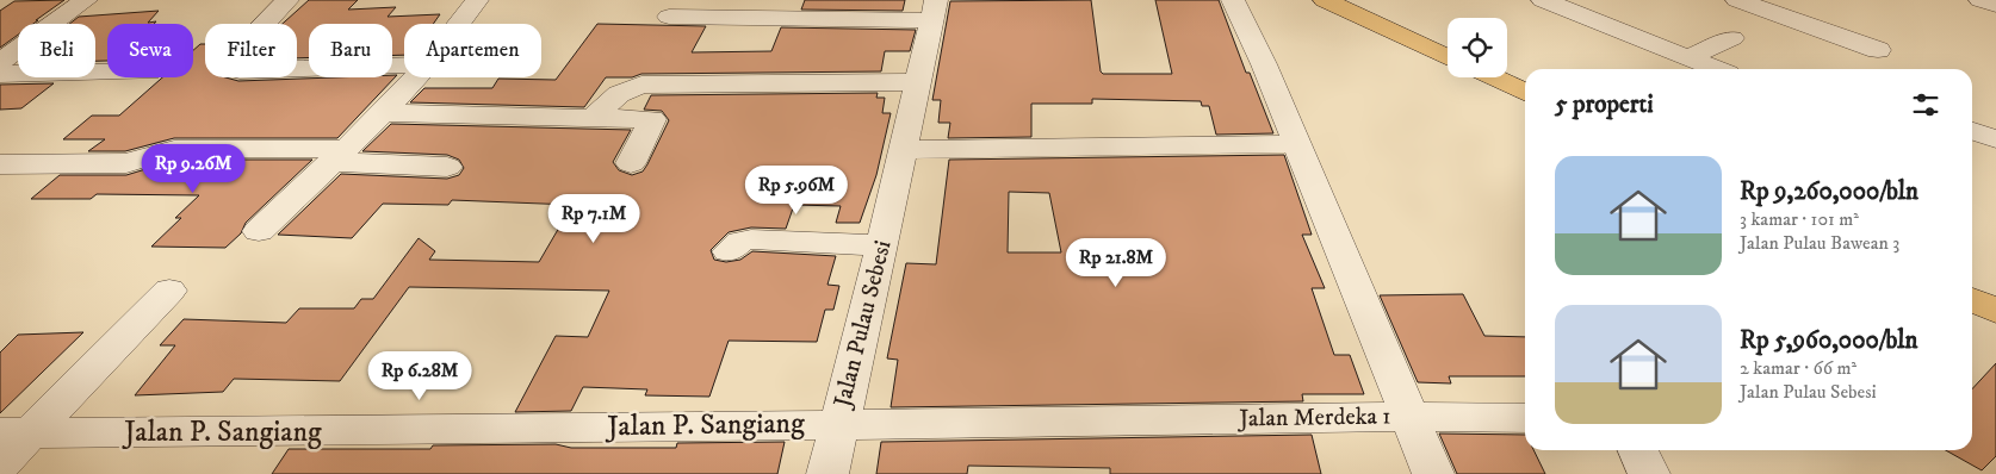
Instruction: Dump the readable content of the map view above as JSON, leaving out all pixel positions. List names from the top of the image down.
{
  "streets": {
    "street": ["Jalan Pulau Sebesi", "Jalan Merdeka 1", "Jalan P. Sangiang"]
  },
  "crossings": [
    ["Jalan Pulau Sebesi", "Jalan Merdeka 1"],
    ["Jalan Pulau Sebesi", "Jalan P. Sangiang"],
    ["Jalan Merdeka 1", "Jalan P. Sangiang"]
  ],
  "page": {
    "chip": [
      "Beli",
      "Sewa",
      "Filter",
      "Baru",
      "Apartemen"
    ],
    "heading": "5 properti",
    "list": [
      {
        "name": "Rp 9,260,000/bln",
        "note": "3 kamar · 101 m² · Jalan Pulau Bawean 3"
      },
      {
        "name": "Rp 5,960,000/bln",
        "note": "2 kamar · 66 m² · Jalan Pulau Sebesi"
      }
    ],
    "price": [
      "Rp 9.26M",
      "Rp 5.96M",
      "Rp 7.1M",
      "Rp 21.8M",
      "Rp 6.28M"
    ]
  }
}
